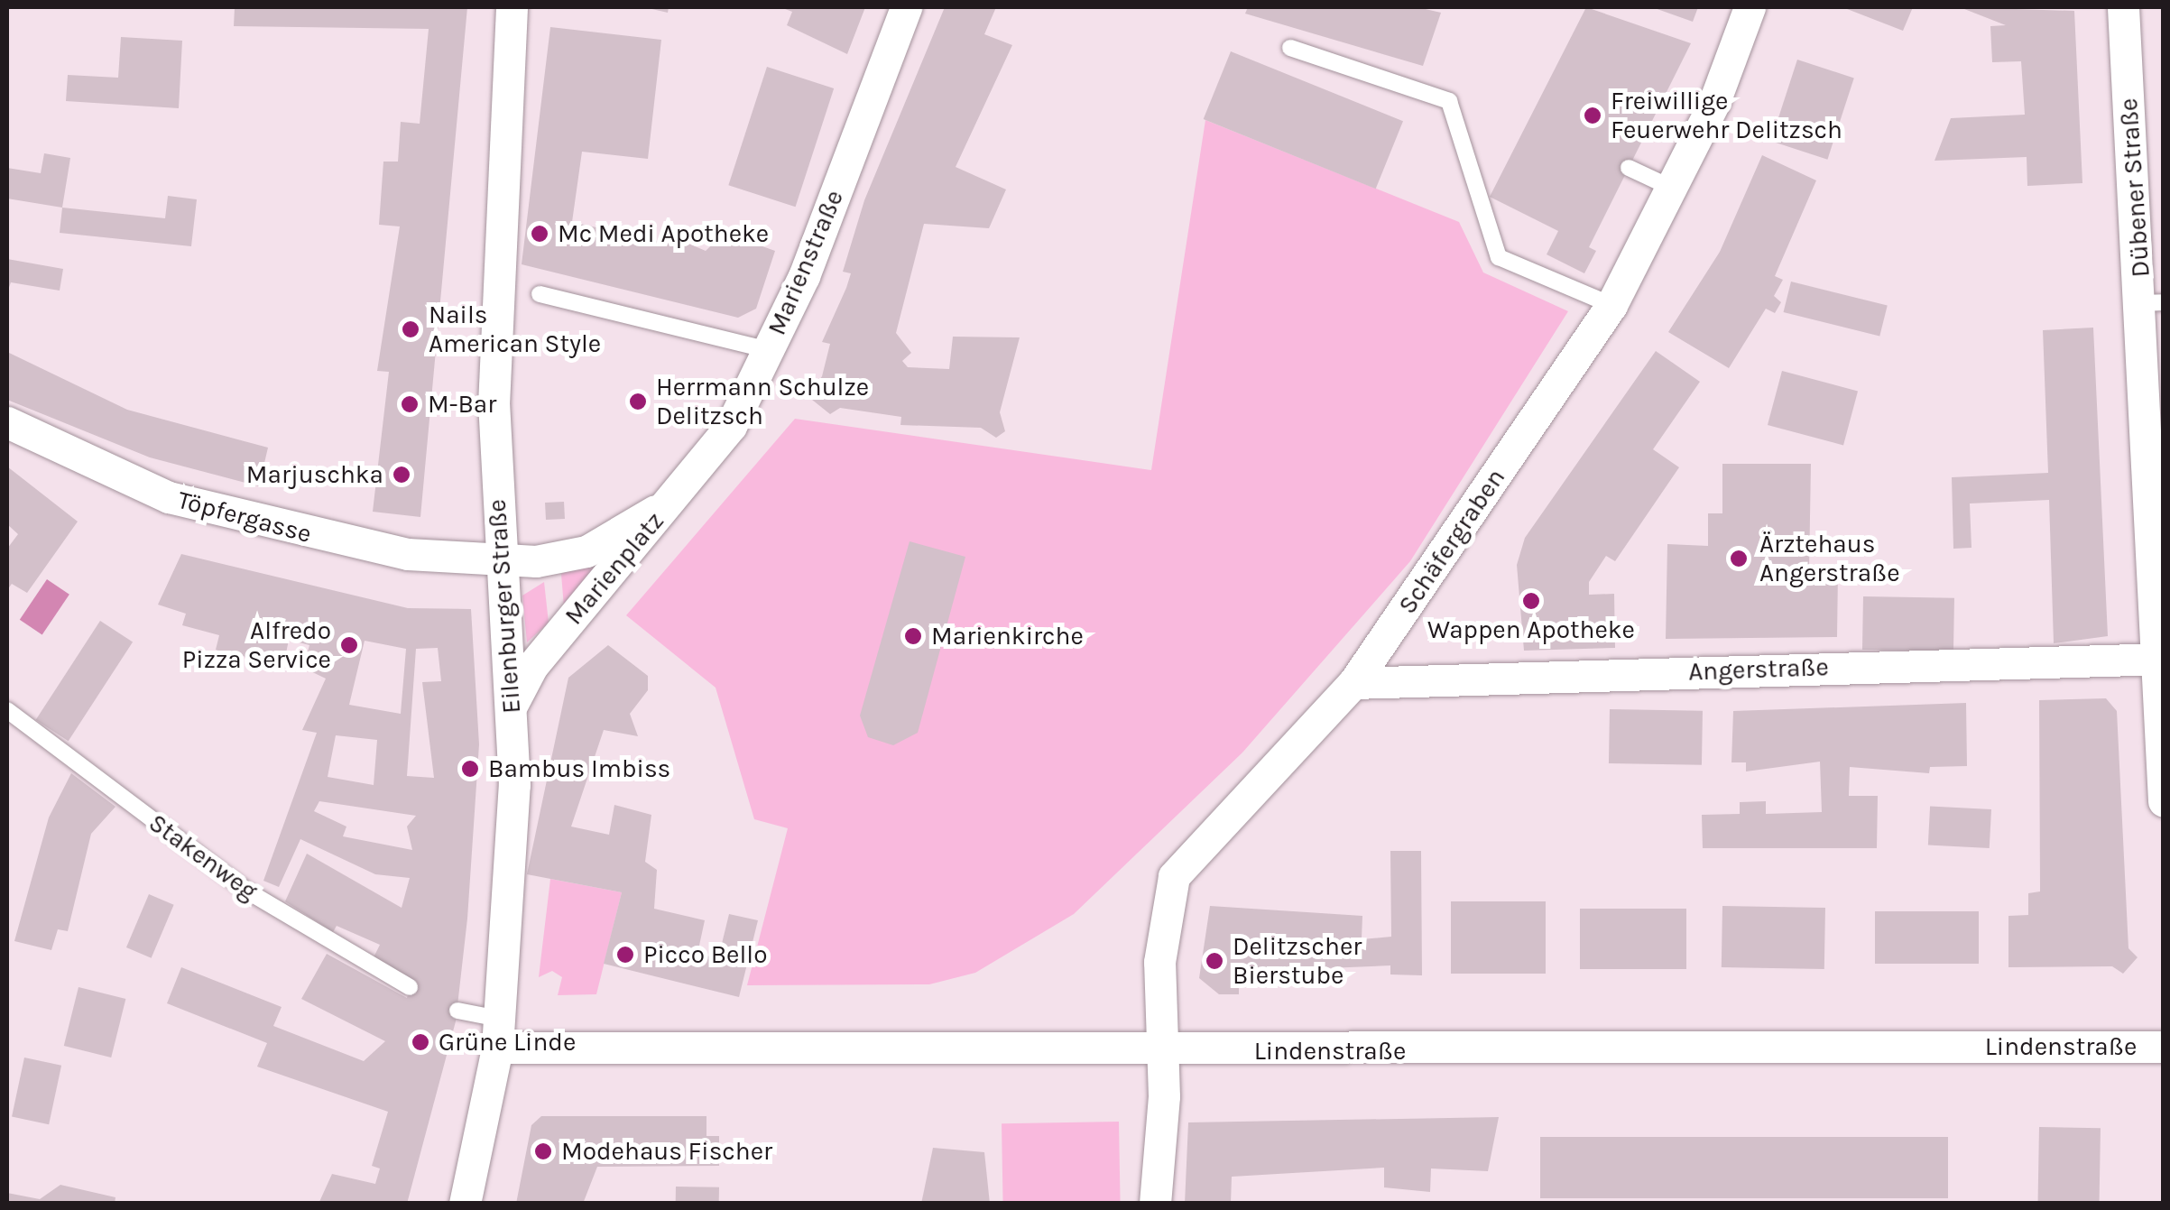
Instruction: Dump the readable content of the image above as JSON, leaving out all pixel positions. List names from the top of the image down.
{
  "streets": {
    "street": [
      "Dübener Straße",
      "Marienstraße",
      "Töpfergasse",
      "Schäfergraben",
      "Marienplatz",
      "Eilenburger Straße",
      "Angerstraße",
      "Lindenstraße"
    ],
    "lane": ["Stakenweg"]
  },
  "crossings": [
    ["Dübener Straße", "Angerstraße"],
    ["Marienstraße", "Marienplatz"],
    ["Töpfergasse", "Marienplatz"],
    ["Töpfergasse", "Eilenburger Straße"],
    ["Schäfergraben", "Angerstraße"],
    ["Schäfergraben", "Lindenstraße"],
    ["Marienplatz", "Eilenburger Straße"],
    ["Eilenburger Straße", "Lindenstraße"]
  ],
  "places": [
    "Freiwillige Feuerwehr Delitzsch",
    "Mc Medi Apotheke",
    "Nails American Style",
    "Herrmann Schulze Delitzsch",
    "M-Bar",
    "Marjuschka",
    "Ärztehaus Angerstraße",
    "Wappen Apotheke",
    "Marienkirche",
    "Alfredo Pizza Service",
    "Bambus Imbiss",
    "Picco Bello",
    "Delitzscher Bierstube",
    "Grüne Linde",
    "Modehaus Fischer"
  ]
}
